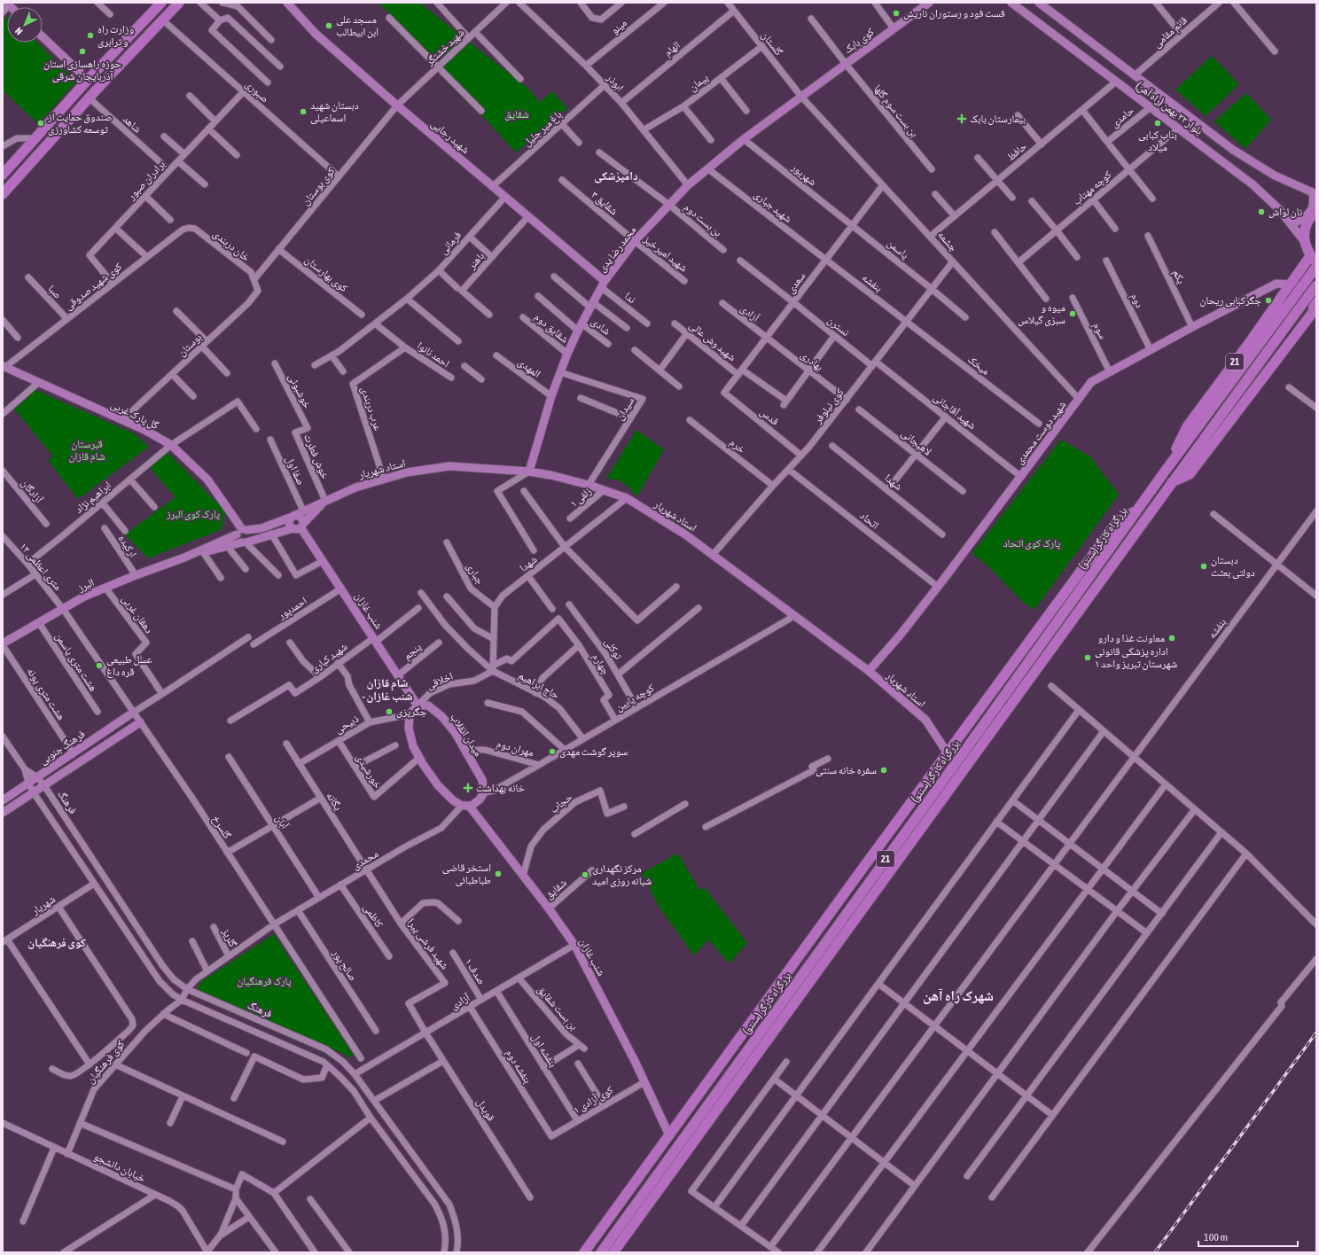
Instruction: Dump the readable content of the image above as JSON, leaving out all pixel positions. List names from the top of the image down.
{
  "streets": {
    "highway": ["21", "بزرگراه کارگر (سنتو)"],
    "main road": [
      "کوی بابک",
      "بلوار ۲۲ بهمن (راه آهن)",
      "شهید رجایی",
      "محمد رضا یدی",
      "گل پارک غربی",
      "شهید دوست محمدی",
      "استاد شهریار",
      "البرز",
      "شنب غازان",
      "میدان انقلاب",
      "فرهنگ جنوبی",
      "فرهنگ"
    ],
    "street": [
      "مینو",
      "قائم مقامی",
      "گلستان",
      "شهید خشتگر",
      "الهام",
      "ابوذر",
      "پیمان",
      "صبوری",
      "بن بست سوم گلها",
      "حامدی",
      "شاهد",
      "باغ میر جلیل",
      "حافظ",
      "شهریور",
      "برادران صبور",
      "کوی بوستان",
      "کوچه مهتاب",
      "شقایق ۳",
      "شهید جباری",
      "بن بست دوم",
      "چشمه",
      "فرمانی",
      "خان دربندی",
      "یاسمن",
      "شهید امیرخیز",
      "باهنر",
      "کوی بهارستان",
      "یکم",
      "سعدی",
      "بنفشه",
      "کوی شهید صدوقی",
      "صبا",
      "ندا",
      "دوم",
      "آزادی",
      "شادی",
      "نسترن",
      "شقایق دوم",
      "سوم",
      "شهید وش عالی",
      "بوستان",
      "احمد نانوا",
      "بهادری",
      "میخک",
      "المهدی",
      "خوشبوئی",
      "کوی نیلوفر",
      "عرب دربندی",
      "سیدان",
      "شهید آقاجانی",
      "قدس",
      "لاهیجانی",
      "خرم",
      "خوش فطرت",
      "صفا اول",
      "شهدا",
      "آزادگان",
      "ابراهیم نژاد",
      "زلفی ۱",
      "اتحاد",
      "ارکیده",
      "۱۲ متری اعظمی",
      "جباری",
      "احمدپور",
      "دهقان غربی",
      "توکلی",
      "پنجم",
      "شهید کباری",
      "هشت متری یاسمن",
      "چهارم",
      "اخلاقی",
      "حاج ابراهیم",
      "هشت متری پونه",
      "کوچه پایین",
      "ذبیحی",
      "مهران دوم",
      "خورشیدی",
      "یگانه",
      "حجاب",
      "آبان",
      "گلسرخ",
      "محمدی",
      "شقایق",
      "شهریار",
      "کاظمی",
      "گلریز",
      "شهید فرشی پیرا",
      "صالح پور",
      "صدف ۱",
      "بن بست شقایق",
      "بنفشه اول",
      "کوی فرهنگیان",
      "بنفشه دوم",
      "کوی آزادی ۱",
      "قویدل",
      "خیابان دانشجو"
    ]
  },
  "crossings": [
    ["مینو", "ابوذر"],
    ["قائم مقامی", "بلوار ۲۲ بهمن (راه آهن)"],
    ["کوی بابک", "گلستان"],
    ["کوی بابک", "بن بست سوم گلها"],
    ["کوی بابک", "چشمه"],
    ["کوی بابک", "محمد رضا یدی"],
    ["گلستان", "الهام"],
    ["گلستان", "پیمان"],
    ["گلستان", "چشمه"],
    ["گلستان", "محمد رضا یدی"],
    ["شهید خشتگر", "شهید رجایی"],
    ["شهید خشتگر", "کوی بوستان"],
    ["الهام", "ابوذر"],
    ["ابوذر", "پیمان"],
    ["ابوذر", "باغ میر جلیل"],
    ["ابوذر", "محمد رضا یدی"],
    ["صبوری", "برادران صبور"],
    ["صبوری", "کوی بوستان"],
    ["بلوار ۲۲ بهمن (راه آهن)", "حامدی"],
    ["بلوار ۲۲ بهمن (راه آهن)", "حافظ"],
    ["بلوار ۲۲ بهمن (راه آهن)", "کوچه مهتاب"],
    ["بلوار ۲۲ بهمن (راه آهن)", "21"],
    ["باغ میر جلیل", "شهید رجایی"],
    ["شهید رجایی", "کوی بوستان"],
    ["شهید رجایی", "فرمانی"],
    ["شهید رجایی", "محمد رضا یدی"],
    ["شهید رجایی", "باهنر"],
    ["شهید رجایی", "ندا"],
    ["حافظ", "چشمه"],
    ["شهریور", "محمد رضا یدی"],
    ["شهریور", "یاسمن"],
    ["شهریور", "سعدی"],
    ["برادران صبور", "کوی شهید صدوقی"],
    ["کوی بوستان", "خان دربندی"],
    ["کوی بوستان", "کوی بهارستان"],
    ["کوی بوستان", "بوستان"],
    ["شقایق ۳", "محمد رضا یدی"],
    ["شقایق ۳", "شهید امیرخیز"],
    ["شهید جباری", "محمد رضا یدی"],
    ["شهید جباری", "سعدی"],
    ["شهید جباری", "بنفشه"],
    ["بن بست دوم", "محمد رضا یدی"],
    ["چشمه", "محمد رضا یدی"],
    ["چشمه", "سعدی"],
    ["چشمه", "کوی نیلوفر"],
    ["چشمه", "شهید دوست محمدی"],
    ["فرمانی", "احمد نانوا"],
    ["خان دربندی", "کوی شهید صدوقی"],
    ["خان دربندی", "بوستان"],
    ["محمد رضا یدی", "شهید امیرخیز"],
    ["محمد رضا یدی", "ندا"],
    ["محمد رضا یدی", "شادی"],
    ["محمد رضا یدی", "شقایق دوم"],
    ["محمد رضا یدی", "المهدی"],
    ["محمد رضا یدی", "سیدان"],
    ["محمد رضا یدی", "استاد شهریار"],
    ["یاسمن", "سعدی"],
    ["یاسمن", "کوی نیلوفر"],
    ["یکم", "شهید دوست محمدی"],
    ["سعدی", "بنفشه"],
    ["سعدی", "آزادی"],
    ["سعدی", "نسترن"],
    ["سعدی", "شهید وش عالی"],
    ["سعدی", "بهادری"],
    ["سعدی", "قدس"],
    ["بنفشه", "میخک"],
    ["بنفشه", "کوی نیلوفر"],
    ["کوی شهید صدوقی", "صبا"],
    ["کوی شهید صدوقی", "گل پارک غربی"],
    ["دوم", "شهید دوست محمدی"],
    ["آزادی", "بهادری"],
    ["آزادی", "شنب غازان"],
    ["آزادی", "فرهنگ"],
    ["آزادی", "شهید فرشی پیرا"],
    ["آزادی", "صدف ۱"],
    ["آزادی", "بن بست شقایق"],
    ["آزادی", "بنفشه اول"],
    ["آزادی", "بنفشه دوم"],
    ["آزادی", "قویدل"],
    ["نسترن", "کوی نیلوفر"],
    ["نسترن", "شهید آقاجانی"],
    ["سوم", "شهید دوست محمدی"],
    ["شهید وش عالی", "بهادری"],
    ["بوستان", "گل پارک غربی"],
    ["احمد نانوا", "عرب دربندی"],
    ["بهادری", "کوی نیلوفر"],
    ["21", "شهید دوست محمدی"],
    ["21", "بزرگراه کارگر (سنتو)"],
    ["میخک", "کوی نیلوفر"],
    ["خوشبوئی", "خوش فطرت"],
    ["کوی نیلوفر", "شهید آقاجانی"],
    ["کوی نیلوفر", "قدس"],
    ["کوی نیلوفر", "خرم"],
    ["کوی نیلوفر", "استاد شهریار"],
    ["کوی نیلوفر", "اتحاد"],
    ["عرب دربندی", "استاد شهریار"],
    ["سیدان", "استاد شهریار"],
    ["شهید آقاجانی", "شهید دوست محمدی"],
    ["گل پارک غربی", "ابراهیم نژاد"],
    ["گل پارک غربی", "البرز"],
    ["شهید دوست محمدی", "استاد شهریار"],
    ["شهید دوست محمدی", "اتحاد"],
    ["خوش فطرت", "استاد شهریار"],
    ["استاد شهریار", "صفا اول"],
    ["استاد شهریار", "شهدا"],
    ["استاد شهریار", "زلفی ۱"],
    ["استاد شهریار", "البرز"],
    ["استاد شهریار", "شنب غازان"],
    ["استاد شهریار", "کوچه پایین"],
    ["شهدا", "جباری"],
    ["ابراهیم نژاد", "۱۲ متری اعظمی"],
    ["ارکیده", "البرز"],
    ["۱۲ متری اعظمی", "البرز"],
    ["۱۲ متری اعظمی", "گلسرخ"],
    ["البرز", "شنب غازان"],
    ["البرز", "دهقان غربی"],
    ["البرز", "هشت متری یاسمن"],
    ["البرز", "هشت متری پونه"],
    ["البرز", "گلسرخ"],
    ["احمدپور", "شنب غازان"],
    ["شنب غازان", "پنجم"],
    ["شنب غازان", "شهید کباری"],
    ["شنب غازان", "اخلاقی"],
    ["شنب غازان", "میدان انقلاب"],
    ["شنب غازان", "حجاب"],
    ["شنب غازان", "محمدی"],
    ["شنب غازان", "شقایق"],
    ["شنب غازان", "کوی آزادی ۱"],
    ["توکلی", "کوچه پایین"],
    ["چهارم", "اخلاقی"],
    ["چهارم", "کوچه پایین"],
    ["اخلاقی", "حاج ابراهیم"],
    ["اخلاقی", "میدان انقلاب"],
    ["حاج ابراهیم", "کوچه پایین"],
    ["هشت متری پونه", "فرهنگ جنوبی"],
    ["کوچه پایین", "میدان انقلاب"],
    ["کوچه پایین", "مهران دوم"],
    ["ذبیحی", "خورشیدی"],
    ["ذبیحی", "یگانه"],
    ["میدان انقلاب", "مهران دوم"],
    ["فرهنگ جنوبی", "فرهنگ"],
    ["فرهنگ جنوبی", "گلسرخ"],
    ["یگانه", "محمدی"],
    ["یگانه", "شهید فرشی پیرا"],
    ["فرهنگ", "گلسرخ"],
    ["فرهنگ", "محمدی"],
    ["فرهنگ", "شهریار"],
    ["فرهنگ", "کوی فرهنگیان"],
    ["آبان", "محمدی"],
    ["گلسرخ", "محمدی"],
    ["محمدی", "کاظمی"],
    ["محمدی", "گلریز"],
    ["محمدی", "شهید فرشی پیرا"],
    ["محمدی", "صالح پور"],
    ["شهید فرشی پیرا", "قویدل"],
    ["بن بست شقایق", "بنفشه اول"],
    ["بنفشه اول", "کوی آزادی ۱"],
    ["کوی فرهنگیان", "خیابان دانشجو"],
    ["بنفشه دوم", "کوی آزادی ۱"]
  ],
  "districts": [
    "دامپزشکی",
    "شام قازان - شنب غازان",
    "کوی فرهنگیان",
    "شهرک راه آهن"
  ],
  "parks": [
    "شقایق",
    "قبرستان شام قازان",
    "پارک کوی البرز",
    "پارک کوی اتحاد",
    "پارک فرهنگیان"
  ],
  "places": {
    "other": [
      "فست فود و رستوران ناریش",
      "مسجد علی ابن ابیطالب",
      "وزارت راه و ترابری",
      "حوزه راهسازی استان آذربایجان شرقی",
      "دبستان شهید اسماعیلی",
      "صندوق حمایت از توسعه کشاورزی",
      "بناب کبابی میلاد",
      "نان لواش",
      "جگرکبابی ریحان",
      "میوه و سبزی گیلاس",
      "دبستان دولتی بعثت",
      "معاونت غذا و دارو",
      "اداره پزشکی قانونی شهرستان تبریز واحد ۱",
      "عسل طبیعی قره داغ",
      "جگرپزی",
      "سوپر گوشت مهدی",
      "سفره خانه سنتی",
      "استخر قاضی طباطبائی",
      "مرکز نگهداری شبانه روزی امید"
    ],
    "health": ["بیمارستان بابک", "خانه بهداشت"]
  },
  "scale_bar": "100 m",
  "north": "bottom left"
}
